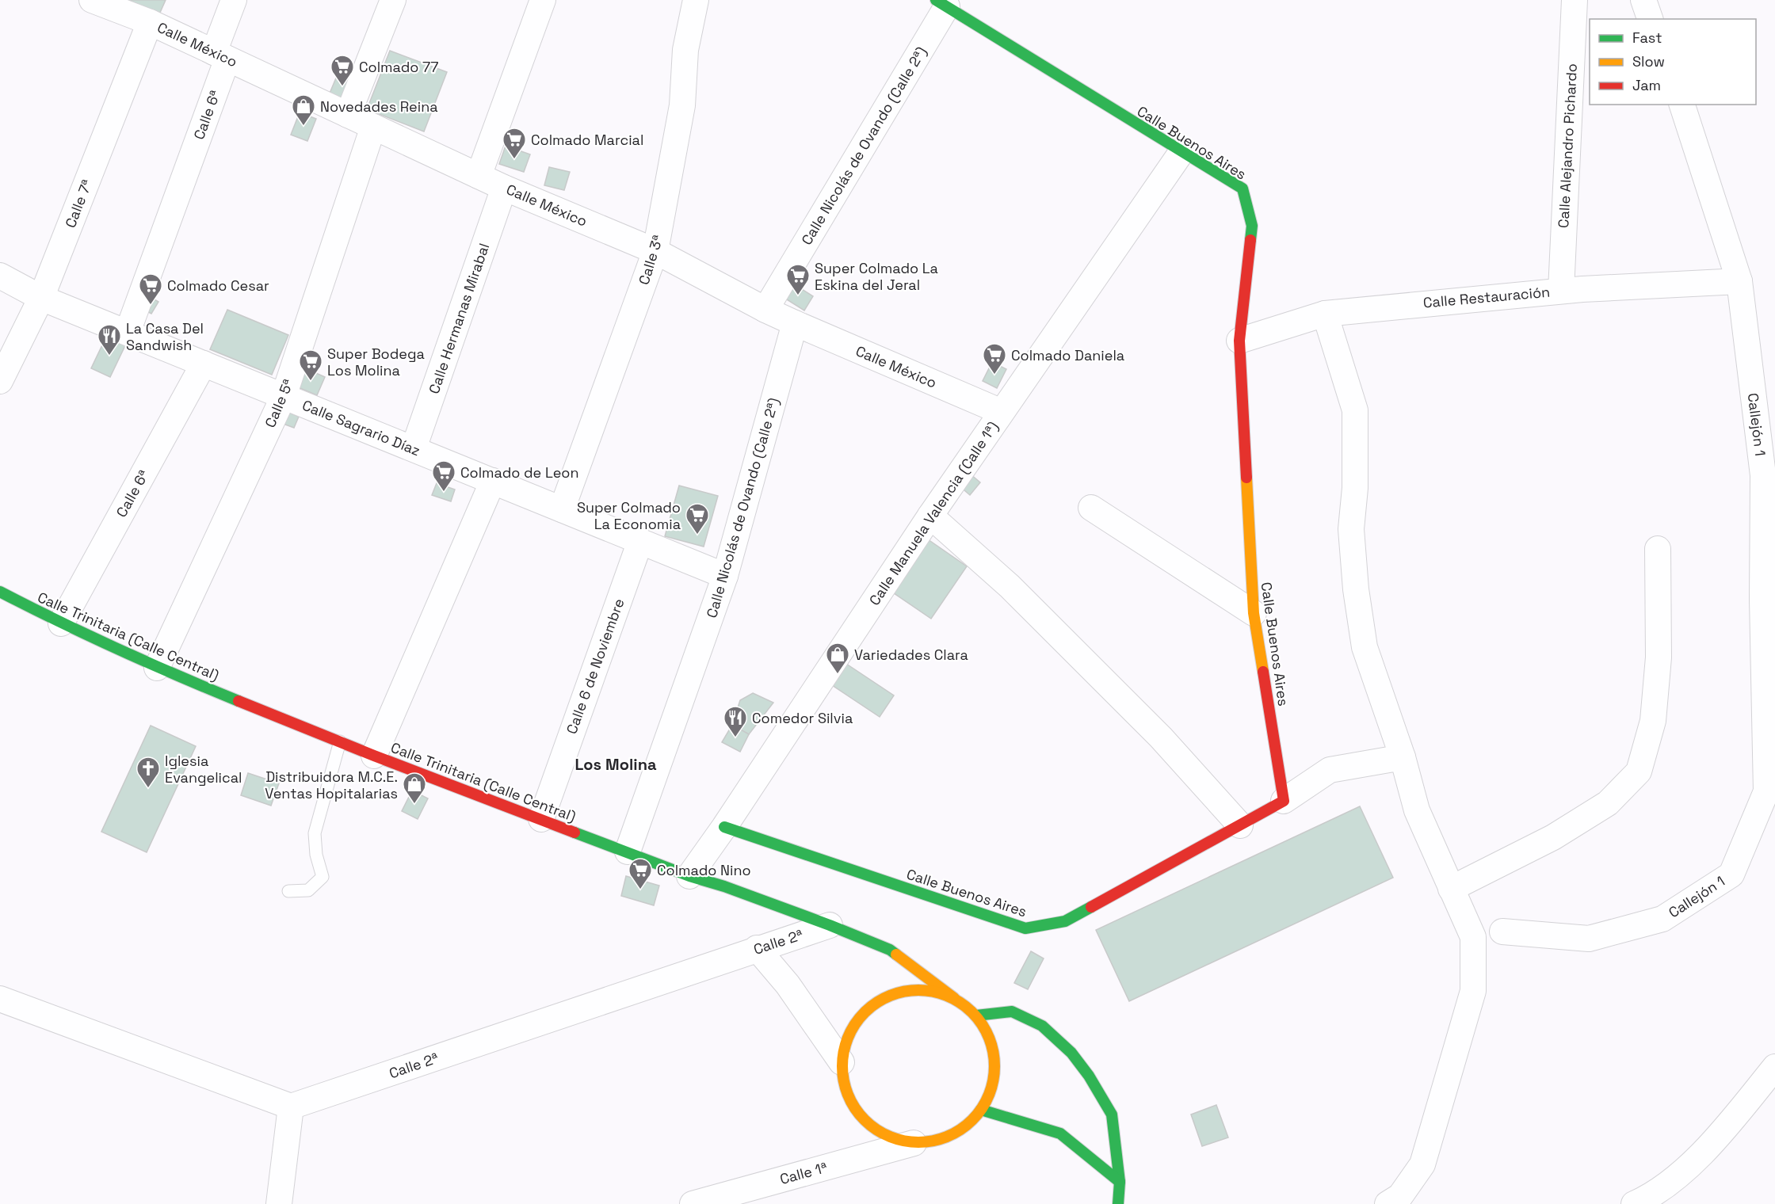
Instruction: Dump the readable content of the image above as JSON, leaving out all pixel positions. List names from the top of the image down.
{
  "streets": {
    "street": [
      "Calle México",
      "Calle 6ª",
      "Calle Buenos Aires",
      "Calle Nicolás de Ovando (Calle 2ª)",
      "Calle Alejandro Pichardo",
      "Calle 7ª",
      "Calle 3ª",
      "Calle Restauración",
      "Calle Hermanas Mirabal",
      "Calle 5ª",
      "Callejón 1",
      "Calle Sagrario Díaz",
      "Calle Manuela Valencia (Calle 1ª)",
      "Calle Trinitaria (Calle Central)",
      "Calle 6 de Noviembre",
      "Calle 2ª",
      "Calle 1ª"
    ]
  },
  "crossings": [
    ["Calle México", "Calle 6ª"],
    ["Calle México", "Calle Nicolás de Ovando (Calle 2ª)"],
    ["Calle México", "Calle 7ª"],
    ["Calle México", "Calle 3ª"],
    ["Calle México", "Calle Hermanas Mirabal"],
    ["Calle México", "Calle 5ª"],
    ["Calle México", "Calle Manuela Valencia (Calle 1ª)"],
    ["Calle 6ª", "Calle Sagrario Díaz"],
    ["Calle 6ª", "Calle Trinitaria (Calle Central)"],
    ["Calle Buenos Aires", "Calle Nicolás de Ovando (Calle 2ª)"],
    ["Calle Buenos Aires", "Calle Restauración"],
    ["Calle Buenos Aires", "Calle Manuela Valencia (Calle 1ª)"],
    ["Calle Nicolás de Ovando (Calle 2ª)", "Calle Sagrario Díaz"],
    ["Calle Nicolás de Ovando (Calle 2ª)", "Calle Trinitaria (Calle Central)"],
    ["Calle Alejandro Pichardo", "Calle Restauración"],
    ["Calle 7ª", "Calle Sagrario Díaz"],
    ["Calle 3ª", "Calle Sagrario Díaz"],
    ["Calle Restauración", "Callejón 1"],
    ["Calle Hermanas Mirabal", "Calle Sagrario Díaz"],
    ["Calle 5ª", "Calle Sagrario Díaz"],
    ["Calle 5ª", "Calle Trinitaria (Calle Central)"],
    ["Calle Sagrario Díaz", "Calle 6 de Noviembre"],
    ["Calle Manuela Valencia (Calle 1ª)", "Calle Trinitaria (Calle Central)"],
    ["Calle Trinitaria (Calle Central)", "Calle 6 de Noviembre"],
    ["Calle Trinitaria (Calle Central)", "Calle 2ª"],
    ["Calle Trinitaria (Calle Central)", "Calle 1ª"]
  ],
  "districts": ["Los Molina"],
  "places": {
    "supermarket": [
      "Colmado 77",
      "Colmado Marcial",
      "Super Colmado La Eskina del Jeral",
      "Colmado Cesar",
      "Colmado Daniela",
      "Super Bodega Los Molina",
      "Colmado de Leon",
      "Super Colmado La Economia",
      "Colmado Nino"
    ],
    "shop": ["Novedades Reina", "Variedades Clara", "Distribuidora M.C.E. Ventas Hopitalarias"],
    "restaurant": ["La Casa Del Sandwish", "Comedor Silvia"],
    "church": ["Iglesia Evangelical"]
  },
  "legend": ["Fast", "Slow", "Jam"]
}
